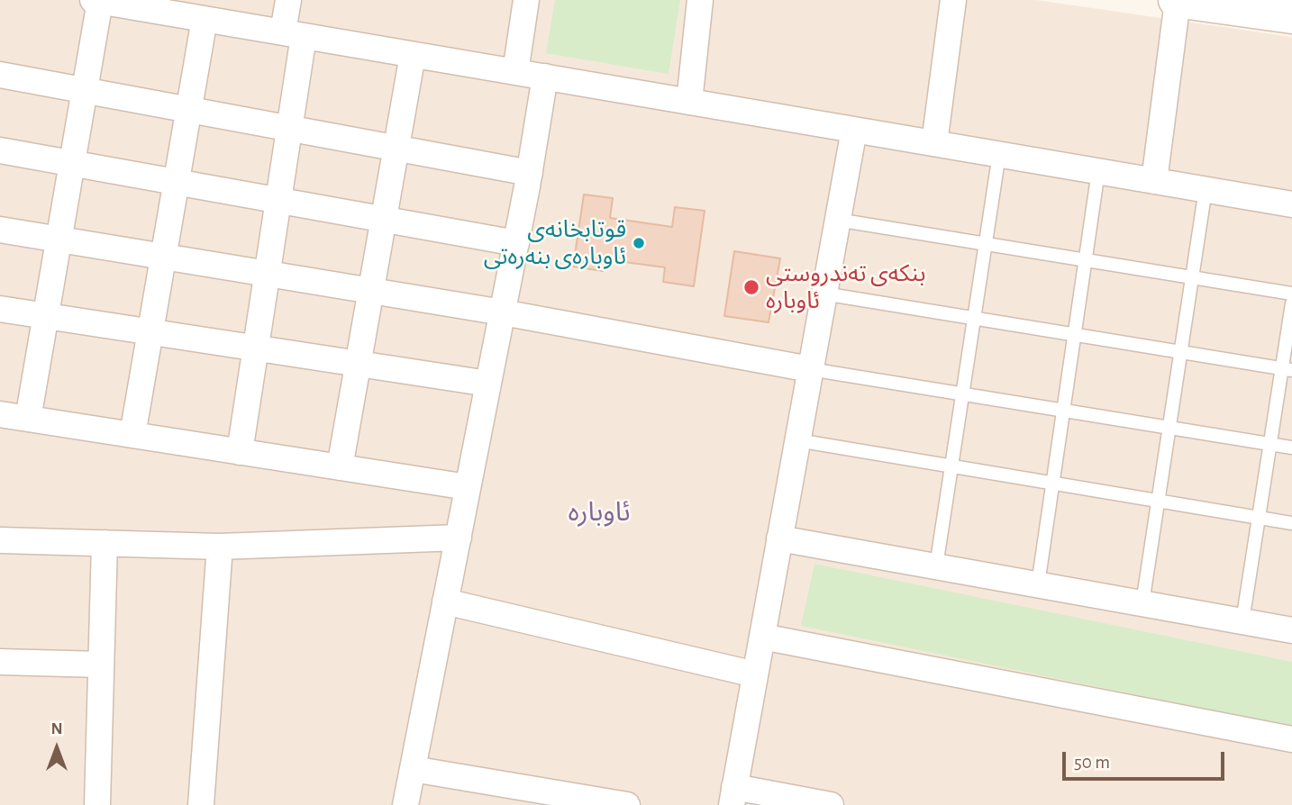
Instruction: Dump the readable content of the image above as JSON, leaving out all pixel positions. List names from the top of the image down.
{
  "districts": ["ئاوبارە"],
  "places": ["قوتابخانەی ئاوبارەی بنەرەتی", "بنکەی تەندروستی ئاوبارە"],
  "scale_bar": "50 m",
  "north": "top"
}
